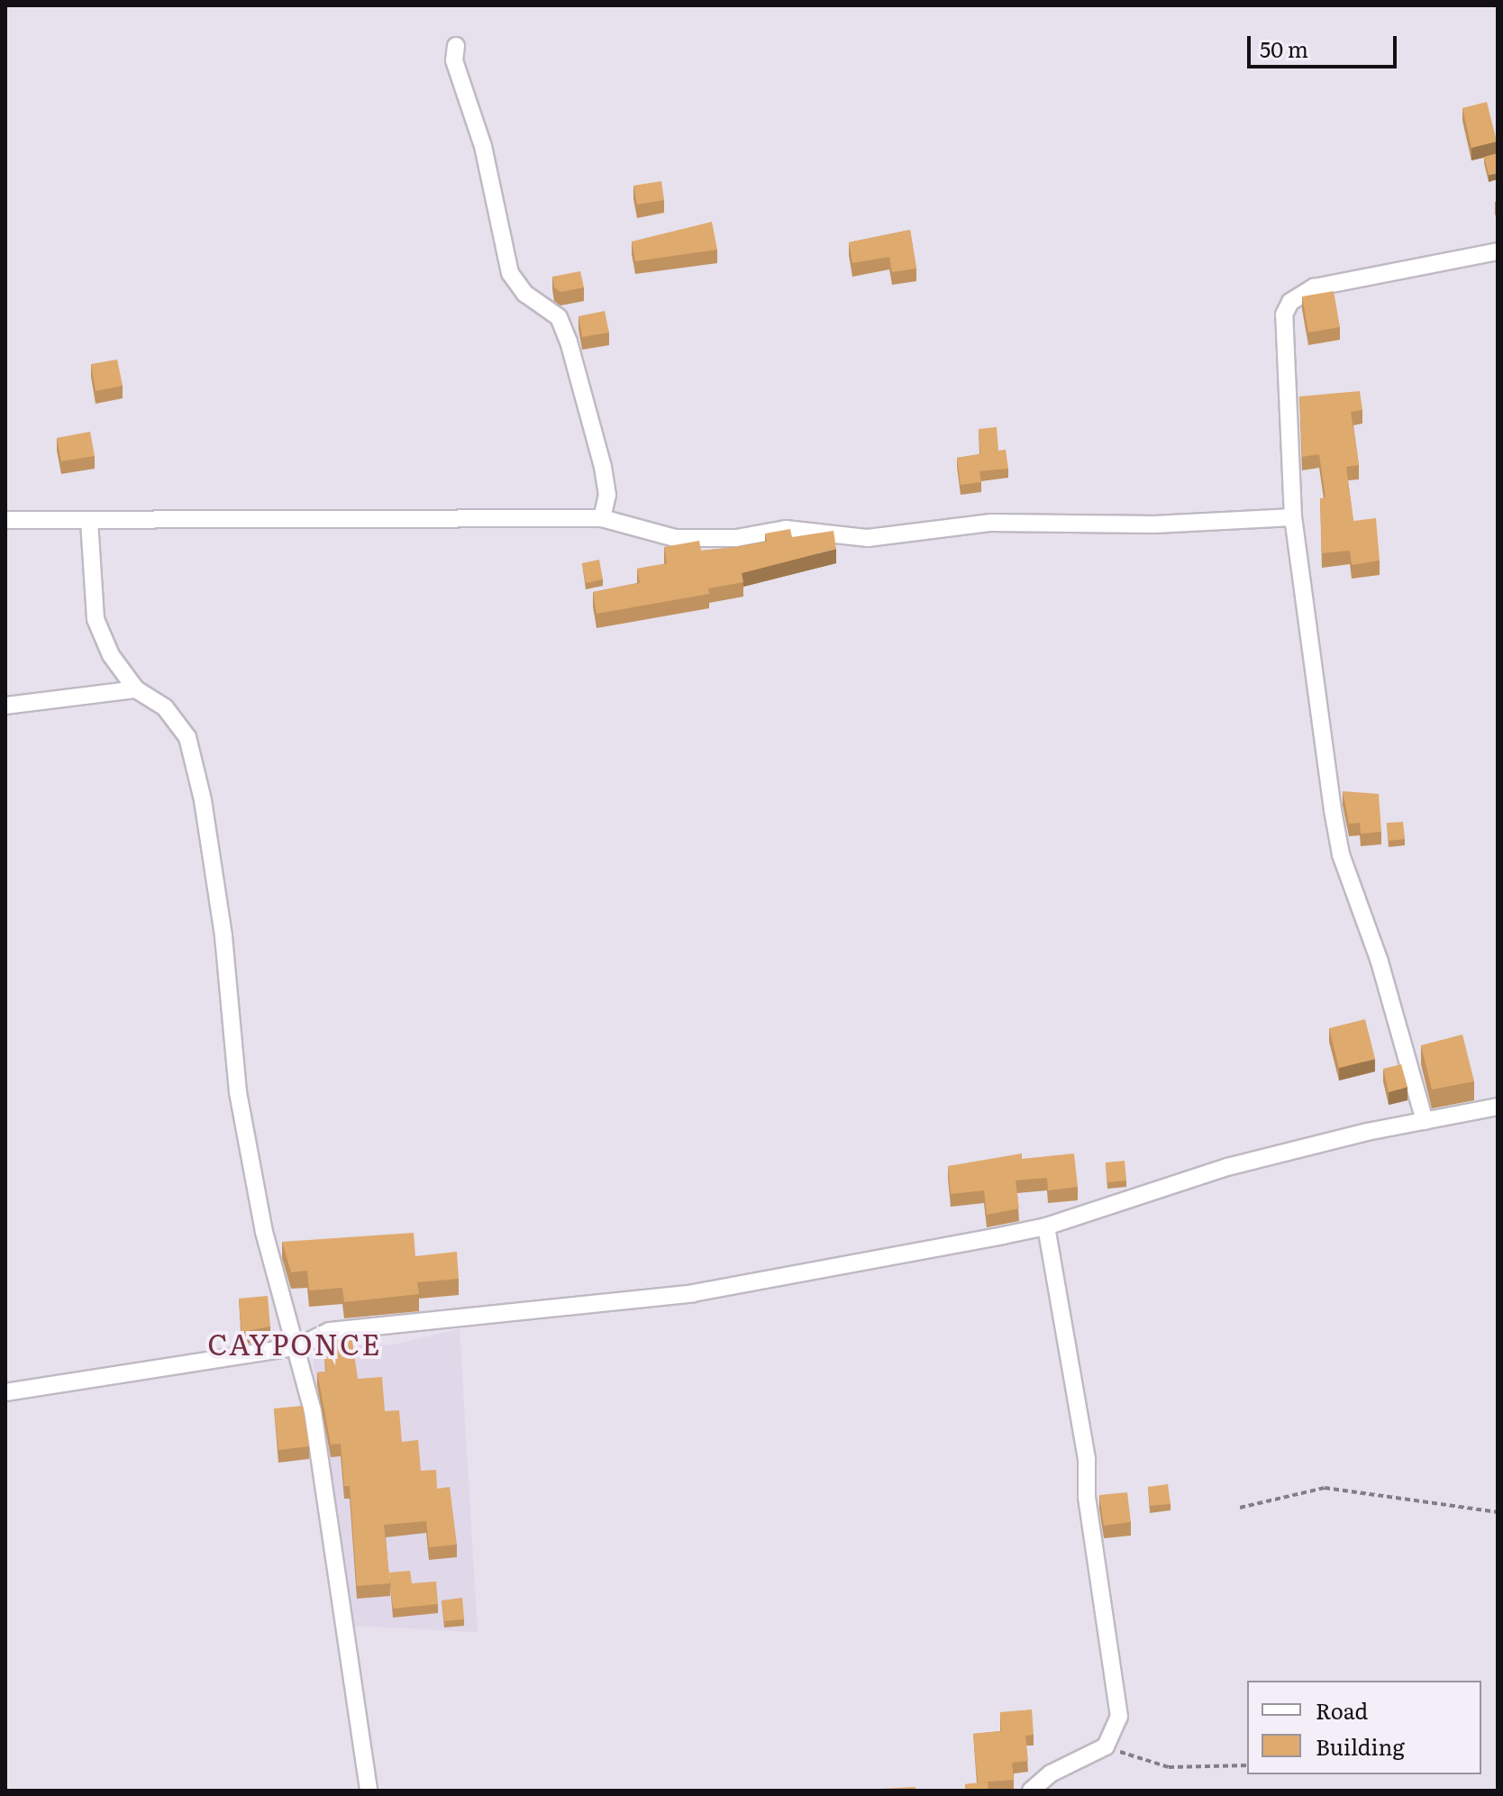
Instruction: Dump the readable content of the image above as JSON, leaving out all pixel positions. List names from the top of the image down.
{
  "districts": ["CAYPONCE"],
  "legend": ["Road", "Building"],
  "scale_bar": "50 m"
}
